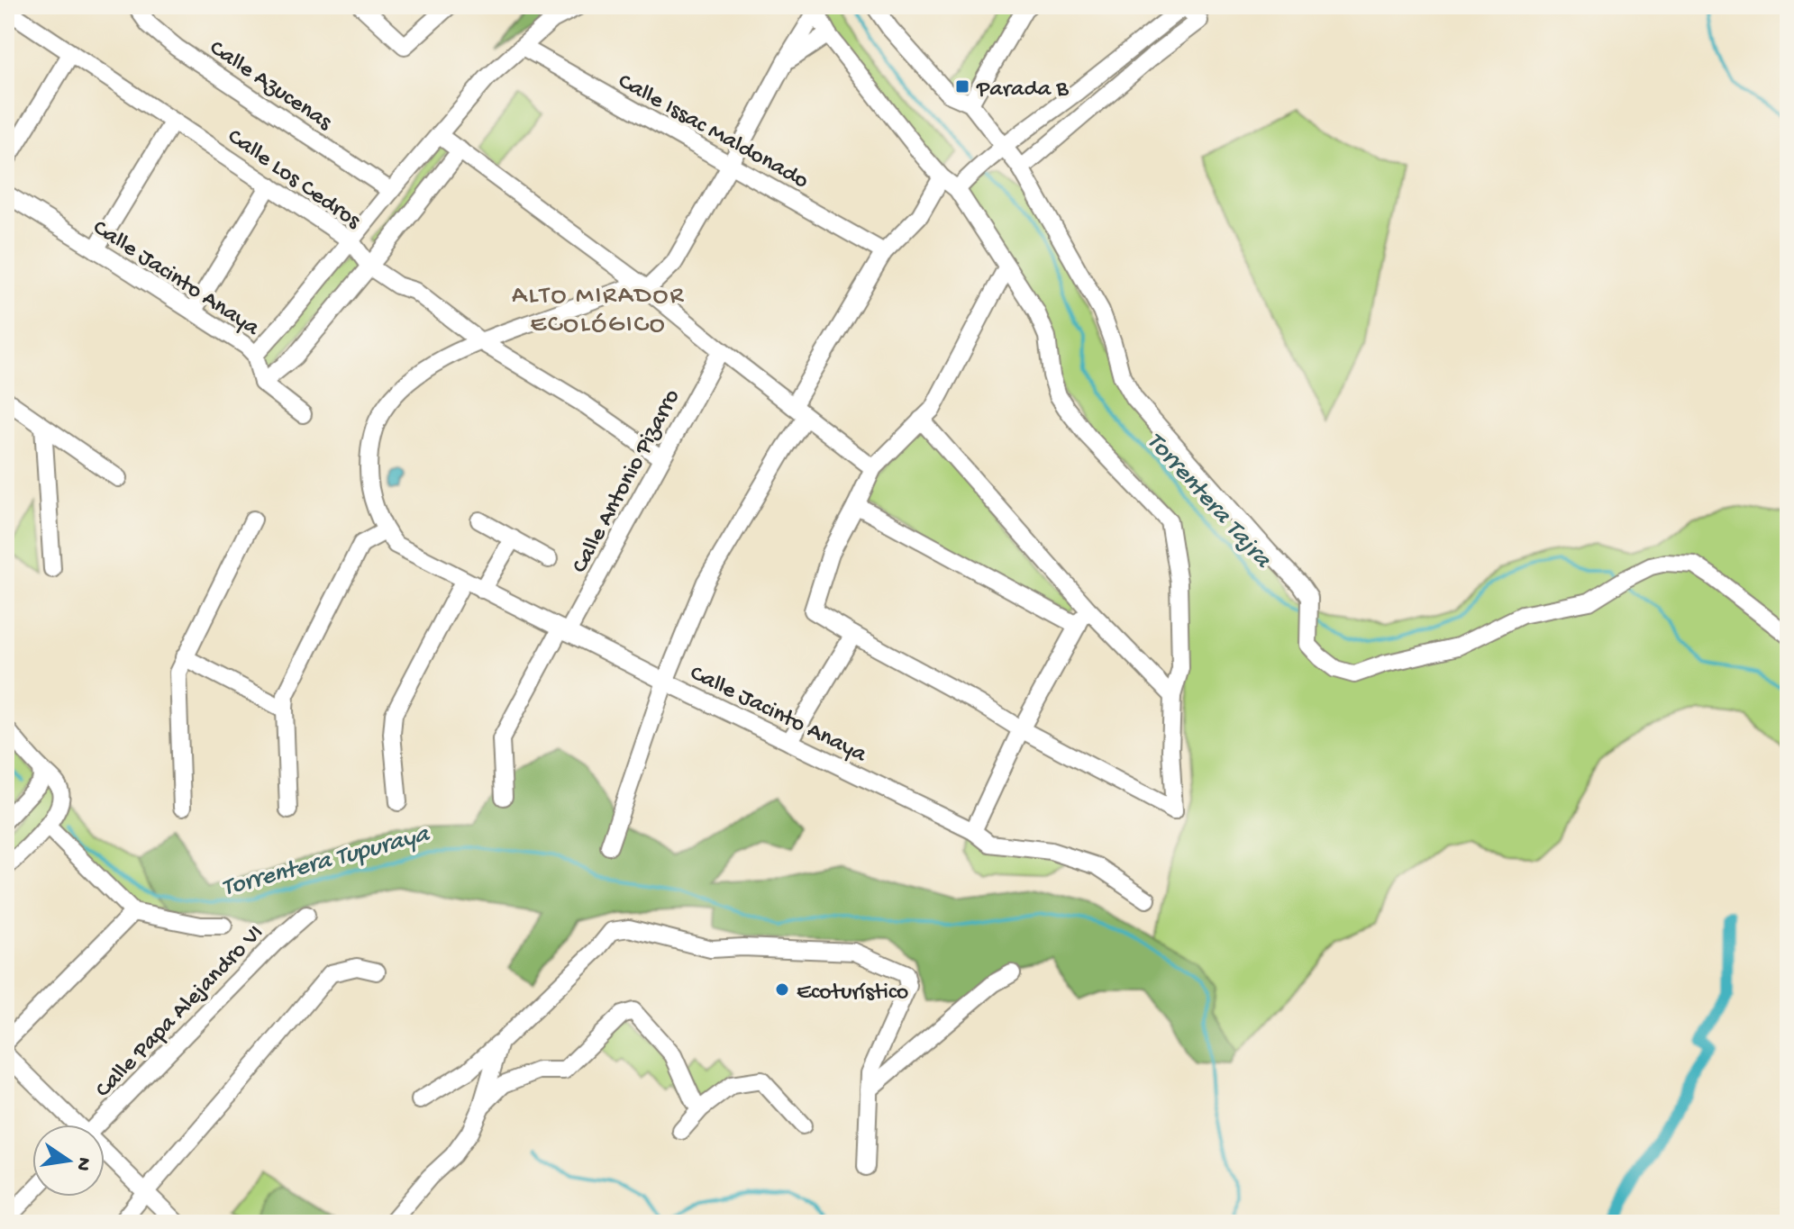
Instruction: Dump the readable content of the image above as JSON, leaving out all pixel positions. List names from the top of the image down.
{
  "streets": {
    "street": [
      "Calle Azucenas",
      "Calle Issac Maldonado",
      "Calle Los Cedros",
      "Calle Jacinto Anaya",
      "Calle Antonio Pizarro",
      "Calle Papa Alejandro VI"
    ]
  },
  "crossings": [
    ["Calle Los Cedros", "Calle Antonio Pizarro"],
    ["Calle Jacinto Anaya", "Calle Antonio Pizarro"]
  ],
  "districts": ["ALTO MIRADOR ECOLÓGICO"],
  "water": ["Torrentera Tajra", "Torrentera Tupuraya"],
  "places": {
    "transit": ["Parada B"],
    "other": ["Ecoturístico"]
  },
  "north": "right"
}
